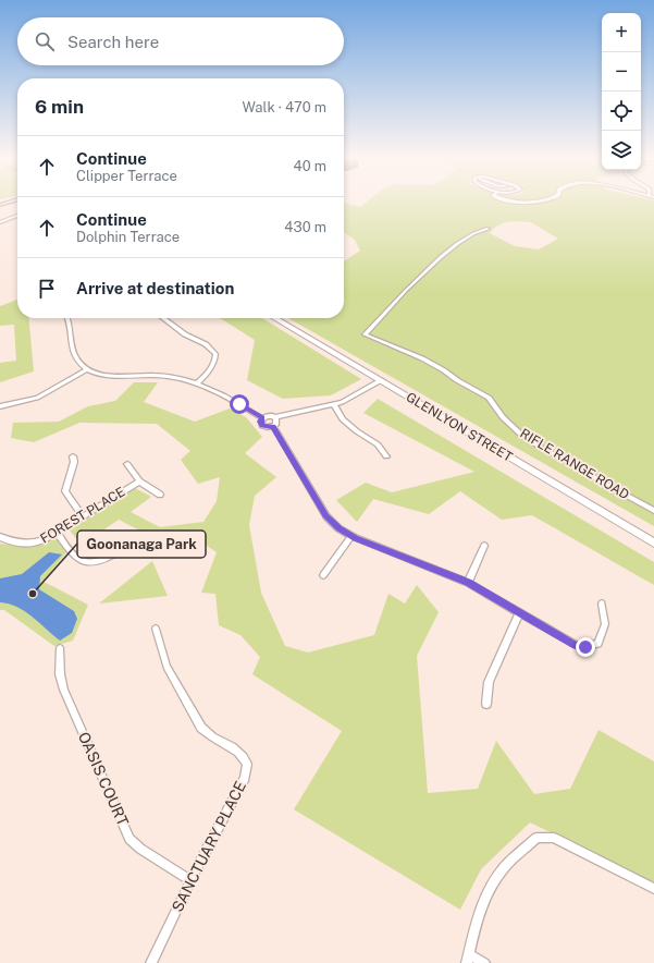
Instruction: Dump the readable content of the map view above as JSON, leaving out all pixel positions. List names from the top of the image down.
{
  "streets": {
    "main road": ["GLENLYON STREET"],
    "street": [
      "RIFLE RANGE ROAD",
      "FOREST PLACE",
      "OASIS COURT",
      "SANCTUARY PLACE"
    ]
  },
  "crossings": [
    ["OASIS COURT", "SANCTUARY PLACE"]
  ],
  "places": ["Goonanaga Park"],
  "page": {
    "map_buttons": ["+", "−"],
    "search": "Search here",
    "heading": ["6 min", "Walk · 470 m"],
    "list": [
      ["Continue", "Clipper Terrace", "40 m"],
      ["Continue", "Dolphin Terrace", "430 m"],
      "Arrive at destination"
    ]
  }
}
